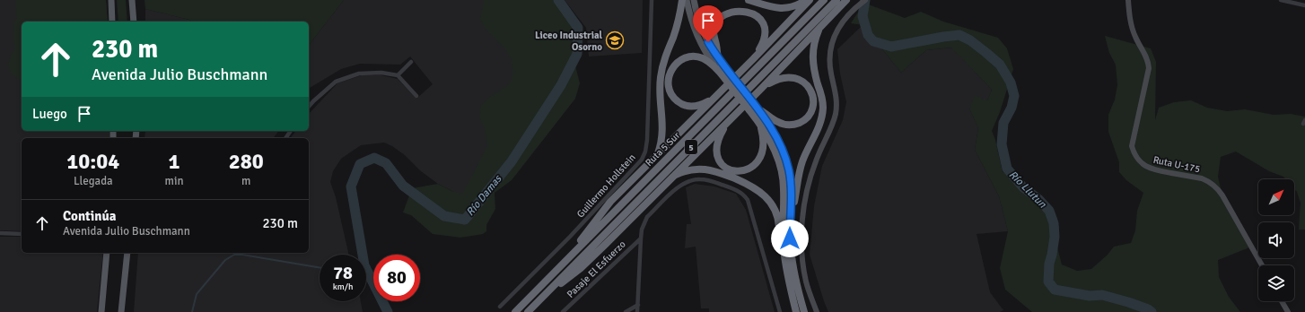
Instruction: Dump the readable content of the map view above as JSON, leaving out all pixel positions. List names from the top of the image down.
{
  "streets": {
    "highway": ["5", "Ruta 5 Sur"],
    "street": ["Ruta U-175", "Guillermo Hollstein", "Pasaje El Esfuerzo"]
  },
  "water": ["Río Llutun", "Río Damas"],
  "places": {
    "school or university": ["Liceo Industrial Osorno"]
  },
  "north": "top right",
  "page": {
    "turn": ["230 m", "Avenida Julio Buschmann"],
    "then": "Luego",
    "eta": [
      "10:04",
      "Llegada",
      "1",
      "min",
      "280",
      "m"
    ],
    "list": [
      {
        "name": "Continúa",
        "note": "Avenida Julio Buschmann",
        "value": "230 m"
      }
    ],
    "speed": "78 km/h",
    "limit": "80"
  }
}
